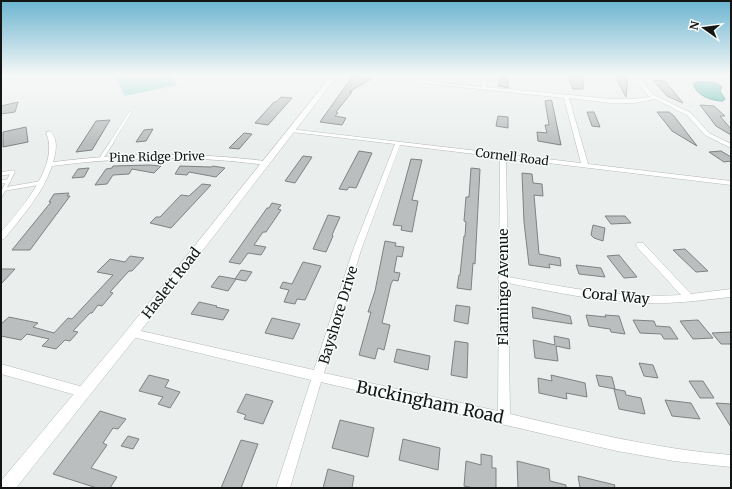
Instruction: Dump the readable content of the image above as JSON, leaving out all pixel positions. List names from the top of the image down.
{
  "streets": {
    "street": [
      "Pine Ridge Drive",
      "Cornell Road",
      "Haslett Road",
      "Flamingo Avenue",
      "Coral Way",
      "Bayshore Drive",
      "Buckingham Road"
    ]
  },
  "crossings": [
    ["Pine Ridge Drive", "Haslett Road"],
    ["Cornell Road", "Haslett Road"],
    ["Cornell Road", "Flamingo Avenue"],
    ["Cornell Road", "Bayshore Drive"],
    ["Haslett Road", "Buckingham Road"],
    ["Flamingo Avenue", "Coral Way"],
    ["Flamingo Avenue", "Buckingham Road"],
    ["Bayshore Drive", "Buckingham Road"]
  ],
  "north": "left"
}
